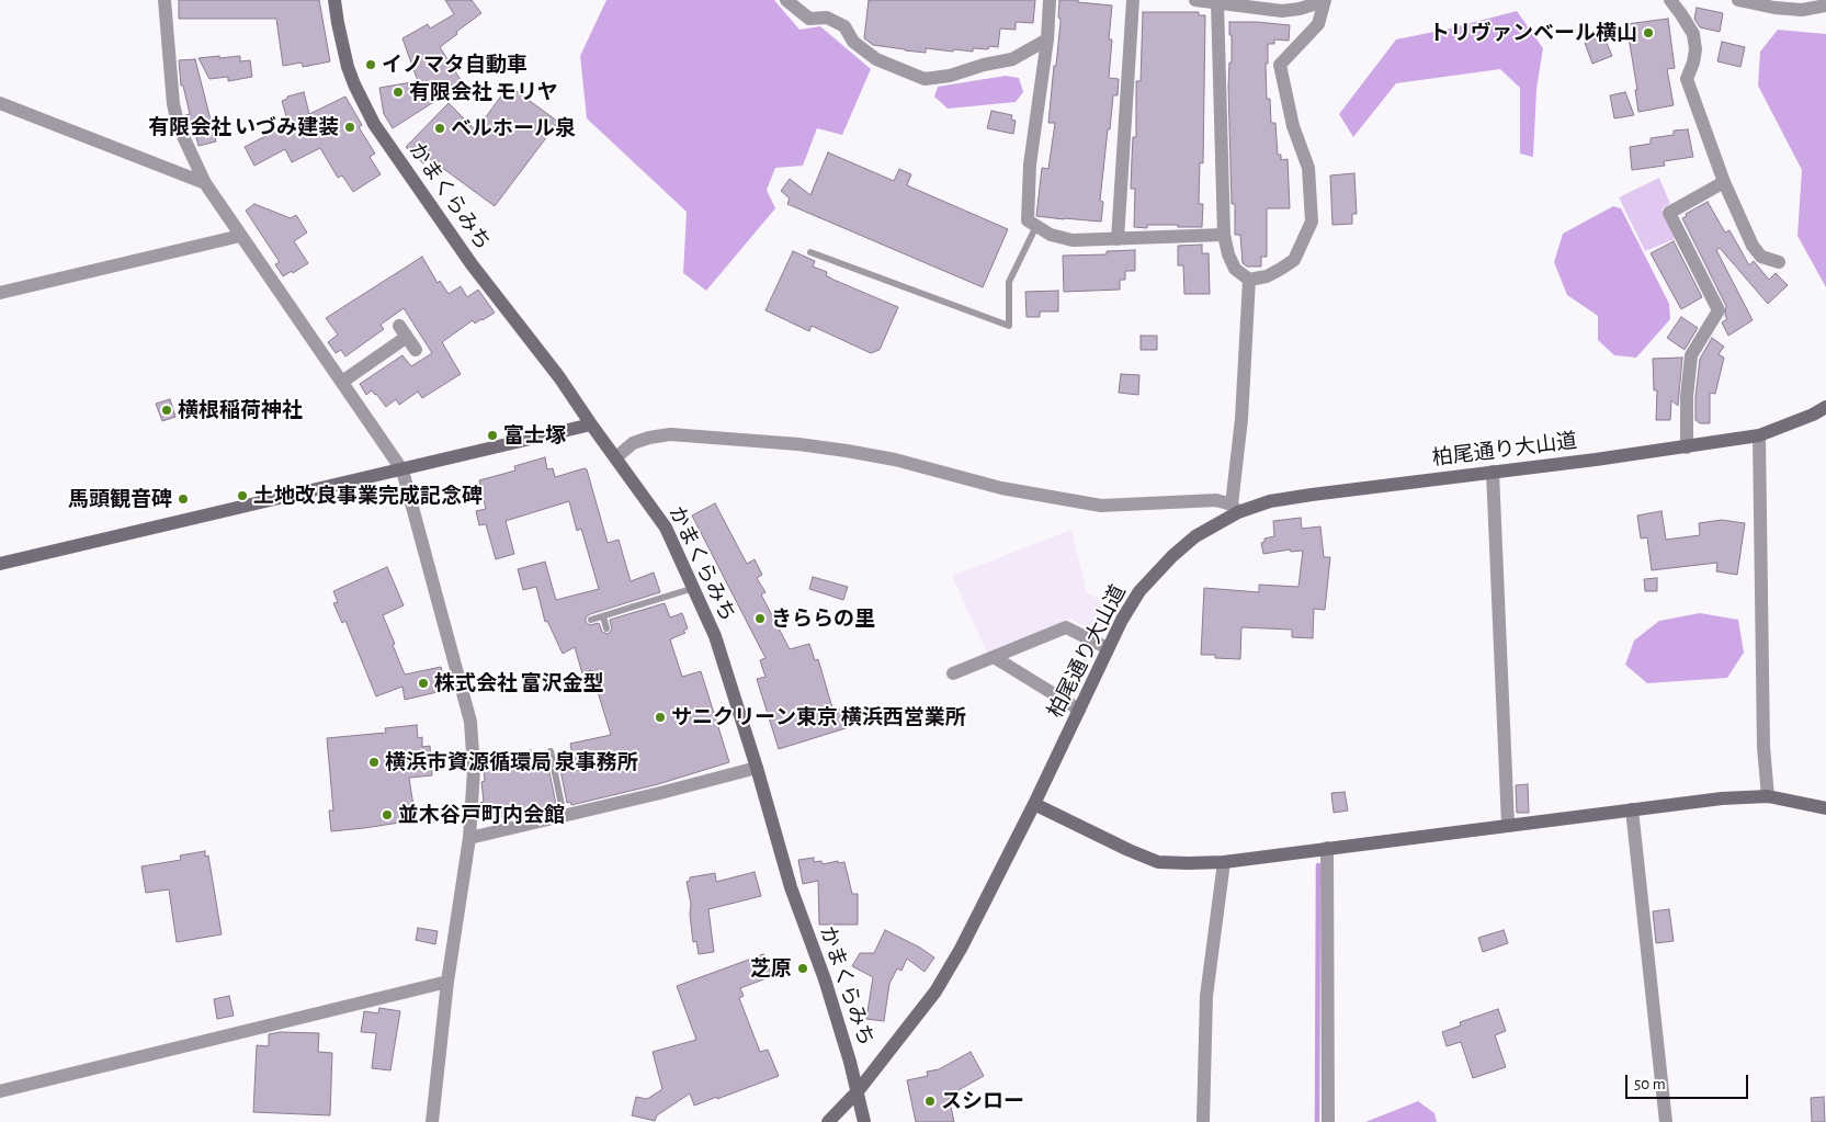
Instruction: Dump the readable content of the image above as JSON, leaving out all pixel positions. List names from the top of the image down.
{
  "streets": {
    "street": ["かまくらみち", "柏尾通り大山道"]
  },
  "crossings": [
    ["かまくらみち", "柏尾通り大山道"]
  ],
  "places": [
    "トリヴァンベール横山",
    "イノマタ自動車",
    "有限会社 モリヤ",
    "有限会社 いづみ建装",
    "ベルホール泉",
    "横根稲荷神社",
    "富士塚",
    "土地改良事業完成記念碑",
    "馬頭観音碑",
    "きららの里",
    "株式会社 富沢金型",
    "サニクリーン東京 横浜西営業所",
    "横浜市資源循環局 泉事務所",
    "並木谷戸町内会館",
    "芝原",
    "スシロー"
  ],
  "scale_bar": "50 m"
}
